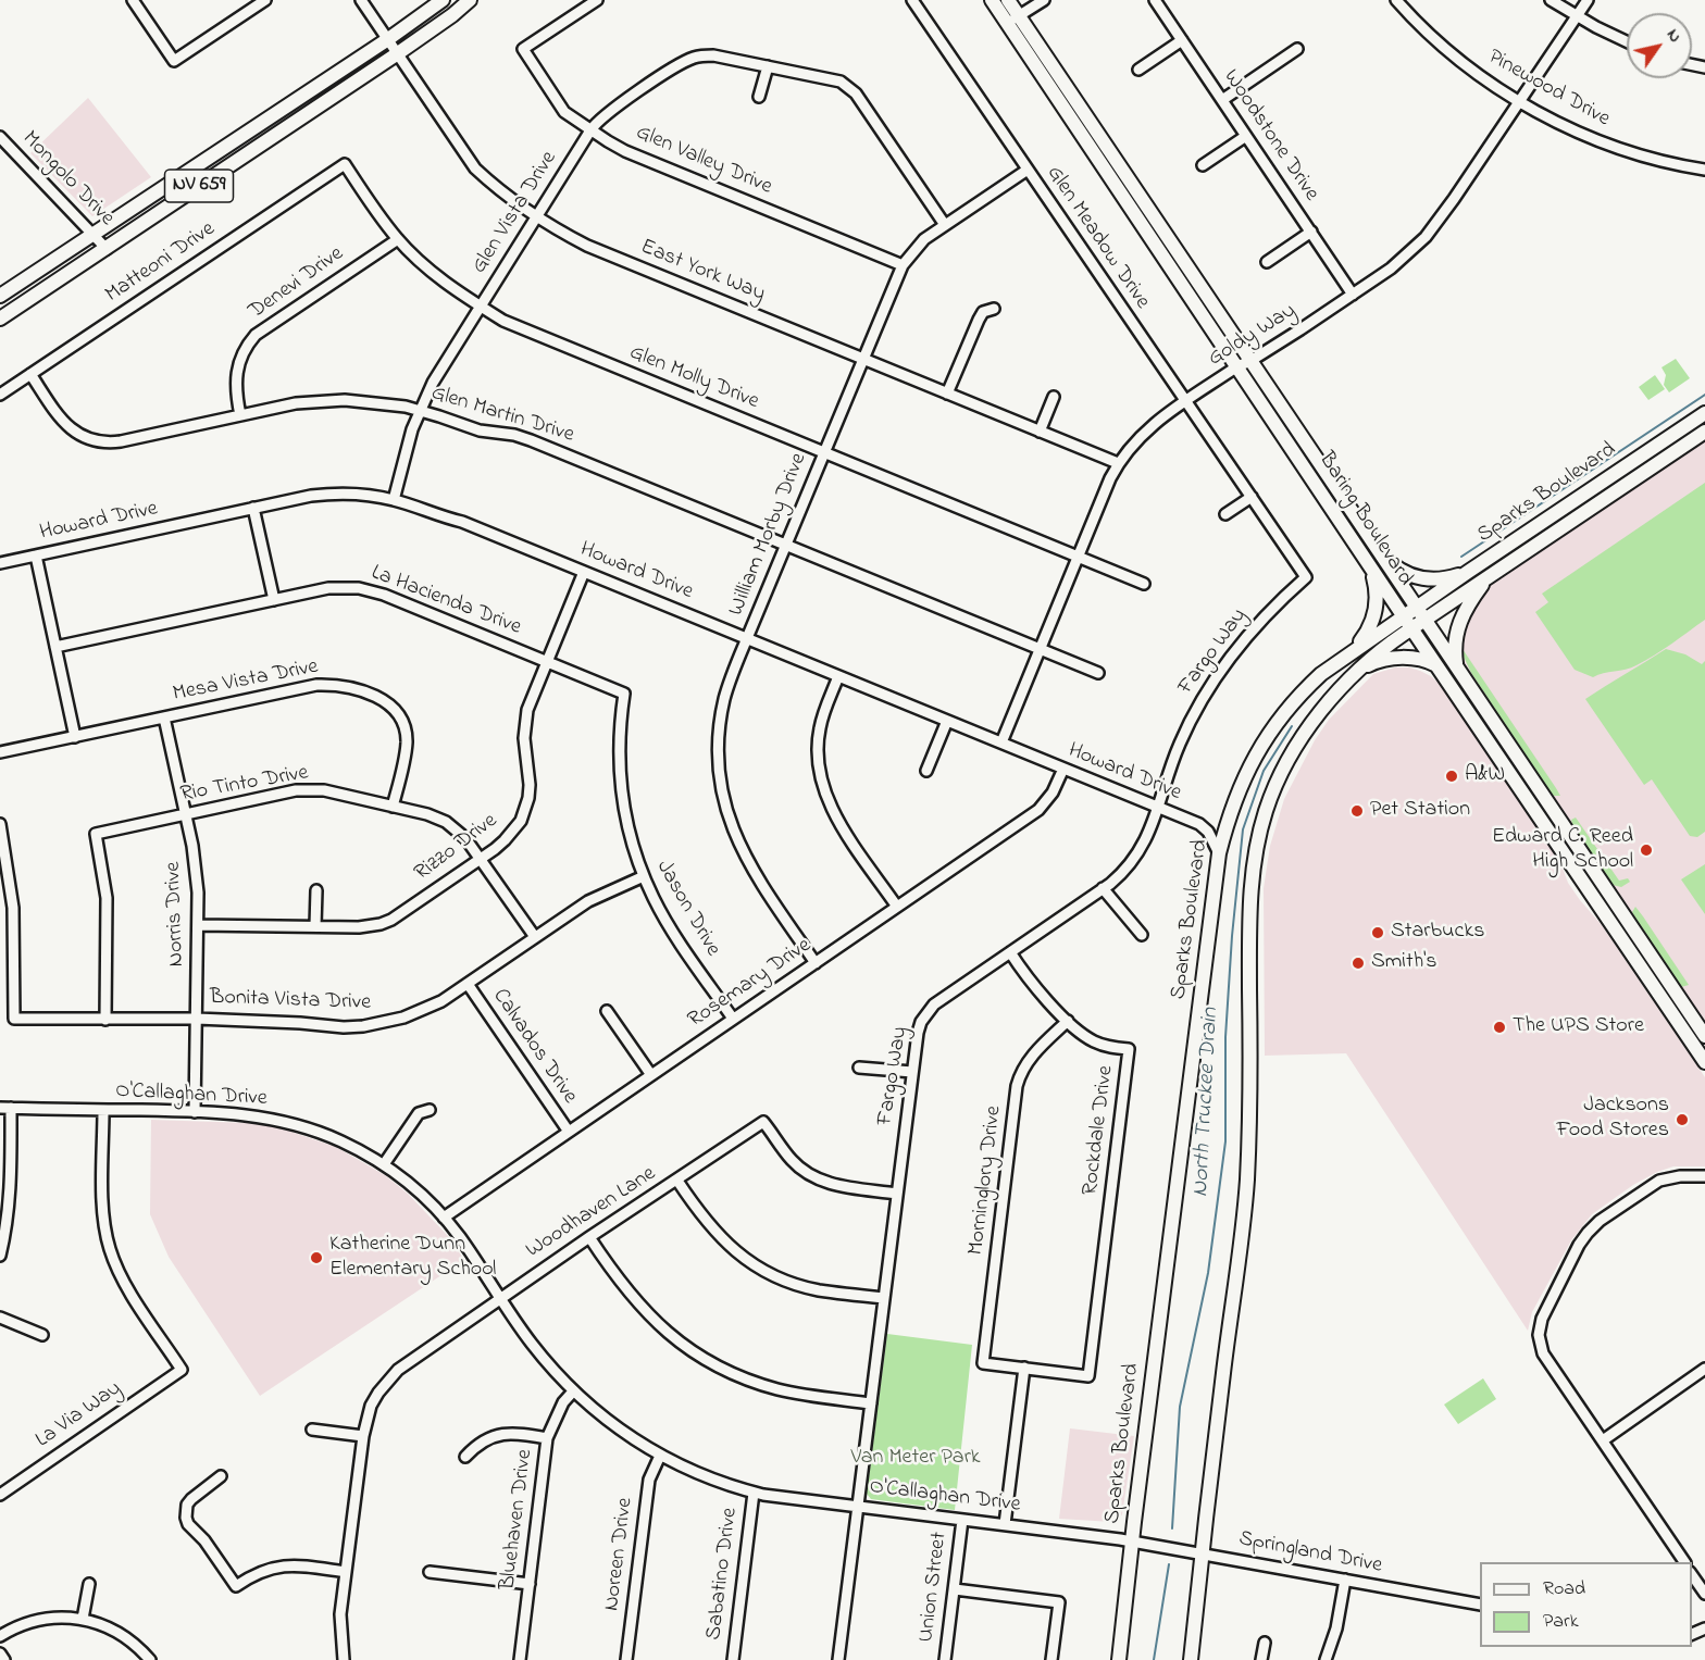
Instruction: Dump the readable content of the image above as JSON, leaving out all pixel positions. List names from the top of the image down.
{
  "streets": {
    "main road": ["NV 659", "Sparks Boulevard", "Baring Boulevard"],
    "street": [
      "Pinewood Drive",
      "Woodstone Drive",
      "Glen Valley Drive",
      "Mongolo Drive",
      "Glen Vista Drive",
      "Glen Meadow Drive",
      "Matteoni Drive",
      "East York Way",
      "Denevi Drive",
      "Goldy Way",
      "Glen Molly Drive",
      "Glen Martin Drive",
      "Howard Drive",
      "William Morby Drive",
      "La Hacienda Drive",
      "Fargo Way",
      "Mesa Vista Drive",
      "Rio Tinto Drive",
      "Rizzo Drive",
      "Jason Drive",
      "Norris Drive",
      "Rosemary Drive",
      "Bonita Vista Drive",
      "Calvados Drive",
      "O'Callaghan Drive",
      "Rockdale Drive",
      "Morninglory Drive",
      "Woodhaven Lane",
      "La Via Way",
      "Bluehaven Drive",
      "Springland Drive",
      "Noreen Drive",
      "Sabatino Drive",
      "Union Street"
    ]
  },
  "crossings": [
    ["Pinewood Drive", "Goldy Way"],
    ["Woodstone Drive", "Goldy Way"],
    ["Glen Valley Drive", "Glen Vista Drive"],
    ["Glen Valley Drive", "William Morby Drive"],
    ["Mongolo Drive", "NV 659"],
    ["NV 659", "East York Way"],
    ["Glen Vista Drive", "East York Way"],
    ["Glen Vista Drive", "Glen Molly Drive"],
    ["Glen Vista Drive", "Glen Martin Drive"],
    ["Glen Vista Drive", "Howard Drive"],
    ["Glen Vista Drive", "William Morby Drive"],
    ["Glen Meadow Drive", "Goldy Way"],
    ["Glen Meadow Drive", "William Morby Drive"],
    ["Glen Meadow Drive", "Fargo Way"],
    ["Matteoni Drive", "Glen Molly Drive"],
    ["Matteoni Drive", "Glen Martin Drive"],
    ["East York Way", "Goldy Way"],
    ["East York Way", "William Morby Drive"],
    ["Denevi Drive", "Glen Molly Drive"],
    ["Denevi Drive", "Glen Martin Drive"],
    ["Goldy Way", "Glen Molly Drive"],
    ["Goldy Way", "Glen Martin Drive"],
    ["Goldy Way", "Baring Boulevard"],
    ["Goldy Way", "Howard Drive"],
    ["Glen Molly Drive", "William Morby Drive"],
    ["Glen Martin Drive", "William Morby Drive"],
    ["Sparks Boulevard", "Baring Boulevard"],
    ["Sparks Boulevard", "Howard Drive"],
    ["Sparks Boulevard", "O'Callaghan Drive"],
    ["Sparks Boulevard", "Springland Drive"],
    ["Howard Drive", "William Morby Drive"],
    ["Howard Drive", "Fargo Way"],
    ["Howard Drive", "Rizzo Drive"],
    ["Howard Drive", "Rosemary Drive"],
    ["William Morby Drive", "Rosemary Drive"],
    ["La Hacienda Drive", "Rizzo Drive"],
    ["La Hacienda Drive", "Jason Drive"],
    ["Fargo Way", "O'Callaghan Drive"],
    ["Fargo Way", "Rockdale Drive"],
    ["Fargo Way", "Woodhaven Lane"],
    ["Mesa Vista Drive", "Rio Tinto Drive"],
    ["Mesa Vista Drive", "Norris Drive"],
    ["Rio Tinto Drive", "Rizzo Drive"],
    ["Rio Tinto Drive", "Norris Drive"],
    ["Rio Tinto Drive", "Bonita Vista Drive"],
    ["Rizzo Drive", "Norris Drive"],
    ["Jason Drive", "Rosemary Drive"],
    ["Jason Drive", "Bonita Vista Drive"],
    ["Norris Drive", "Bonita Vista Drive"],
    ["Norris Drive", "O'Callaghan Drive"],
    ["Rosemary Drive", "Calvados Drive"],
    ["Rosemary Drive", "O'Callaghan Drive"],
    ["Bonita Vista Drive", "Calvados Drive"],
    ["O'Callaghan Drive", "Woodhaven Lane"],
    ["O'Callaghan Drive", "La Via Way"],
    ["O'Callaghan Drive", "Bluehaven Drive"],
    ["O'Callaghan Drive", "Springland Drive"],
    ["O'Callaghan Drive", "Noreen Drive"],
    ["O'Callaghan Drive", "Sabatino Drive"],
    ["O'Callaghan Drive", "Union Street"],
    ["Rockdale Drive", "Morninglory Drive"]
  ],
  "water": ["North Truckee Drain"],
  "parks": ["Van Meter Park"],
  "places": [
    "A&W",
    "Pet Station",
    "Edward C. Reed High School",
    "Starbucks",
    "Smith's",
    "The UPS Store",
    "Jacksons Food Stores",
    "Katherine Dunn Elementary School"
  ],
  "legend": ["Road", "Park"],
  "north": "top right"
}
